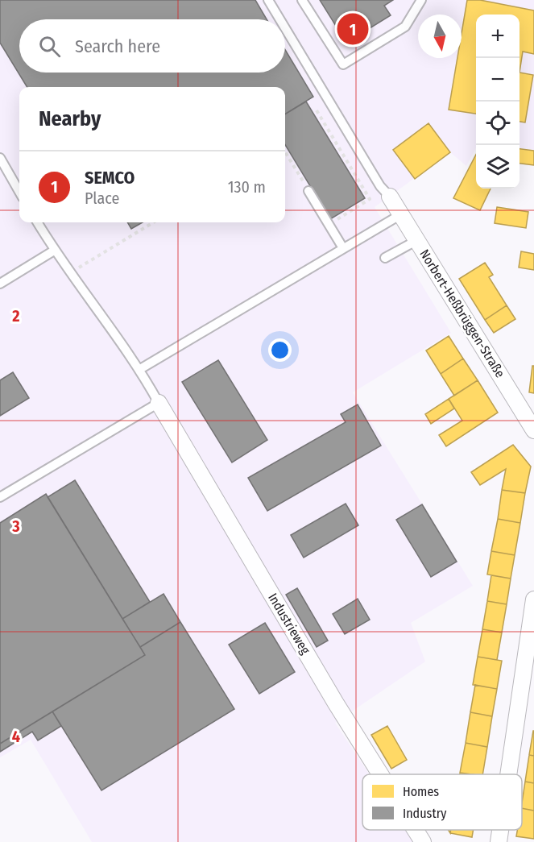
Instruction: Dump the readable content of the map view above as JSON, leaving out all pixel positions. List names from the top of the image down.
{
  "streets": {
    "street": ["Norbert-Heßbrüggen-Straße", "Industrieweg"]
  },
  "legend": ["Homes", "Industry"],
  "north": "bottom",
  "page": {
    "pins": "1",
    "map_buttons": ["+", "−"],
    "search": "Search here",
    "heading": "Nearby",
    "list": [
      {
        "mark": "1",
        "name": "SEMCO",
        "note": "Place",
        "value": "130 m"
      }
    ]
  },
  "grid": {
    "rows": ["2", "3", "4"]
  }
}
